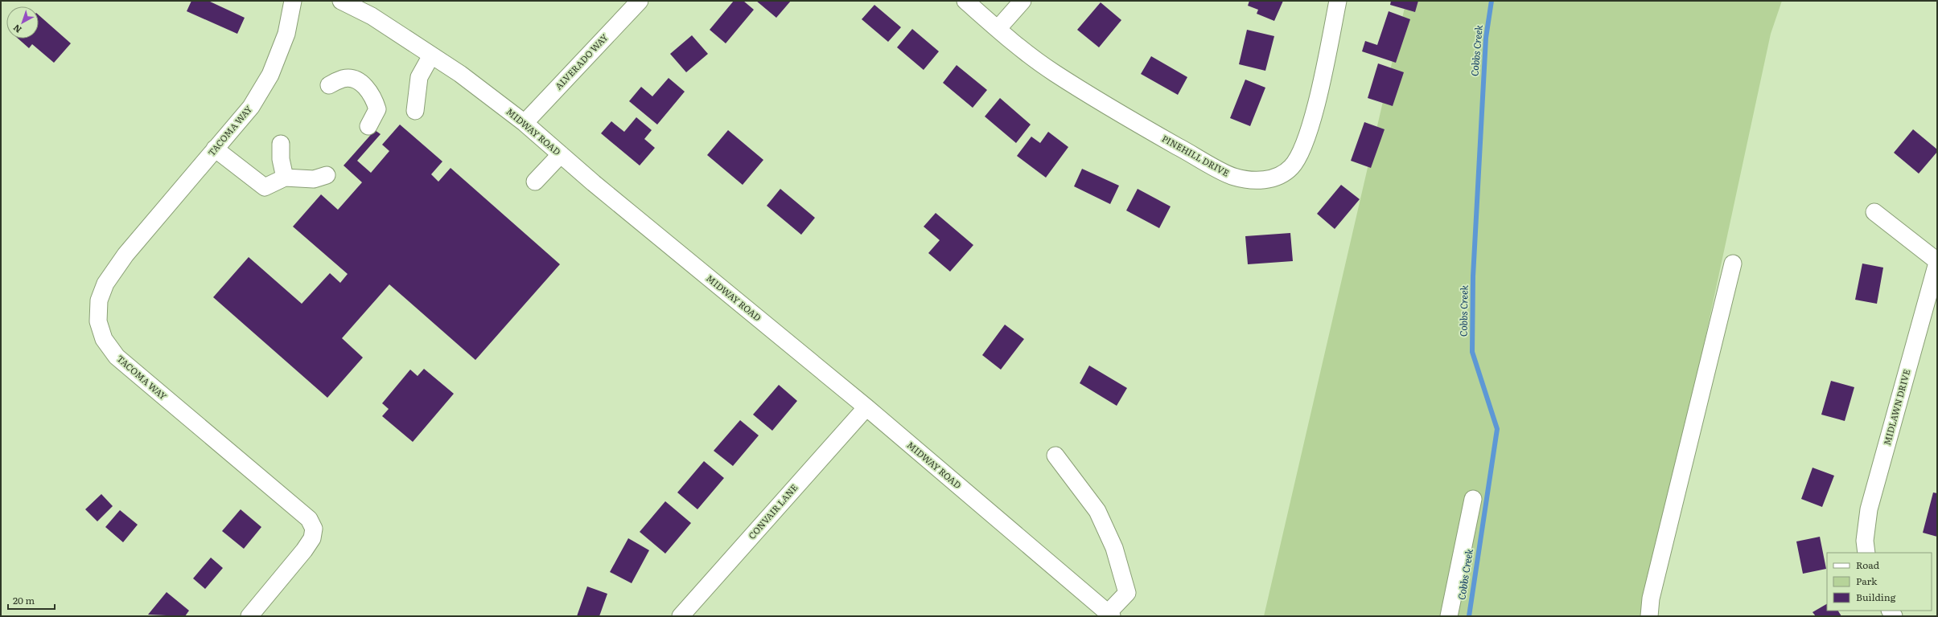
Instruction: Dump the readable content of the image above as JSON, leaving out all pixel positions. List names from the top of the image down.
{
  "streets": {
    "street": [
      "ALVERADO WAY",
      "TACOMA WAY",
      "MIDWAY ROAD",
      "PINEHILL DRIVE",
      "MIDLAWN DRIVE",
      "CONVAIR LANE"
    ]
  },
  "crossings": [
    ["ALVERADO WAY", "MIDWAY ROAD"],
    ["MIDWAY ROAD", "CONVAIR LANE"]
  ],
  "water": ["Cobbs Creek"],
  "legend": ["Road", "Park", "Building"],
  "scale_bar": "20 m",
  "north": "bottom left"
}
